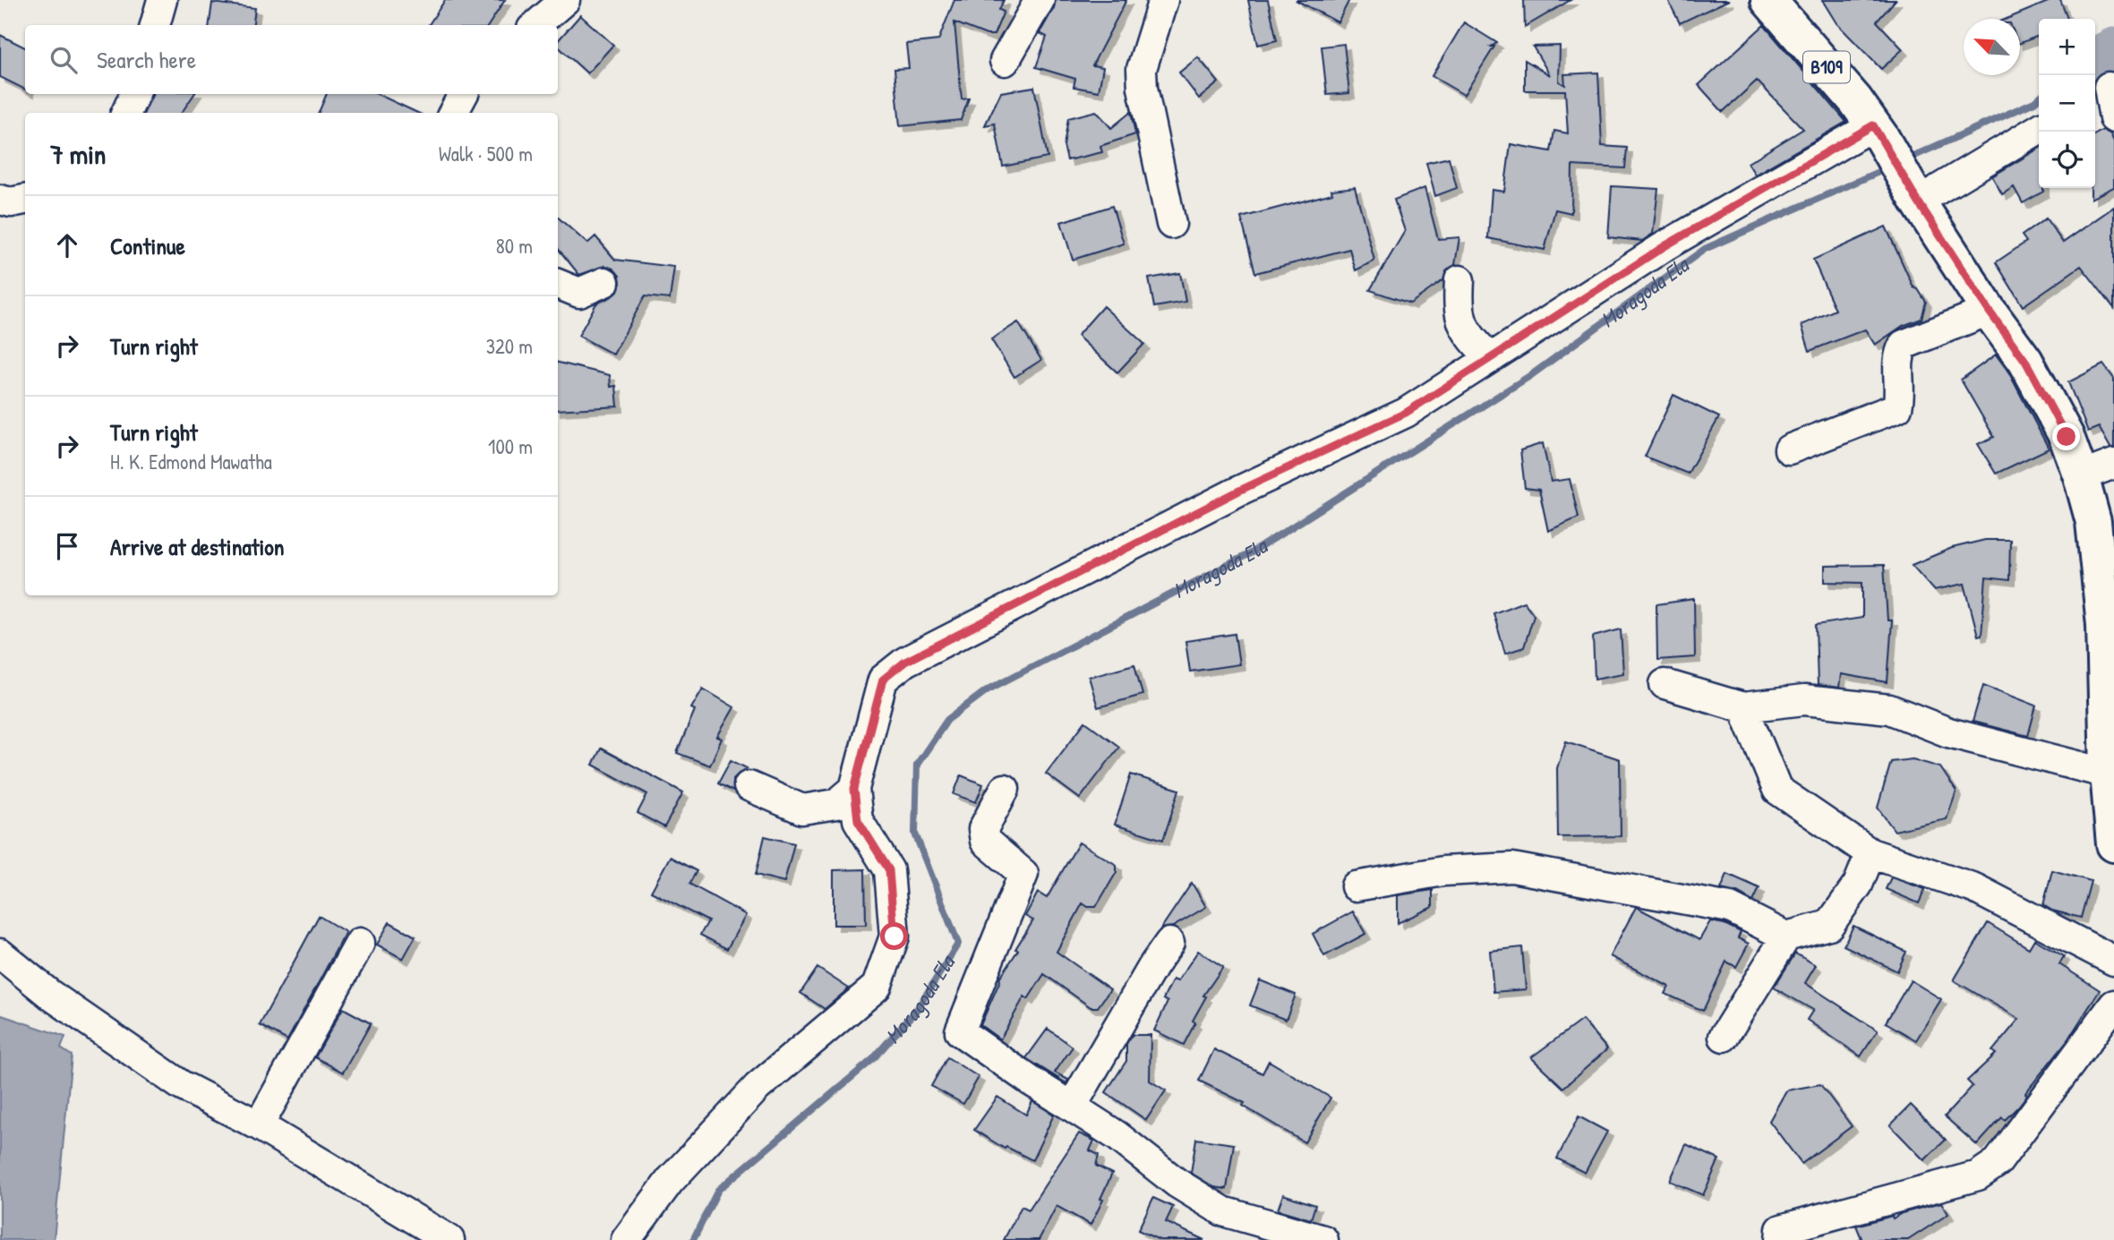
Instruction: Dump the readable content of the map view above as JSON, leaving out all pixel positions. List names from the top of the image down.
{
  "streets": {
    "main road": ["B109"]
  },
  "water": ["Moragoda Ela"],
  "north": "top left",
  "page": {
    "map_buttons": ["+", "−"],
    "search": "Search here",
    "heading": ["7 min", "Walk · 500 m"],
    "list": [
      ["Continue", "80 m"],
      ["Turn right", "320 m"],
      ["Turn right", "H. K. Edmond Mawatha", "100 m"],
      "Arrive at destination"
    ]
  }
}
